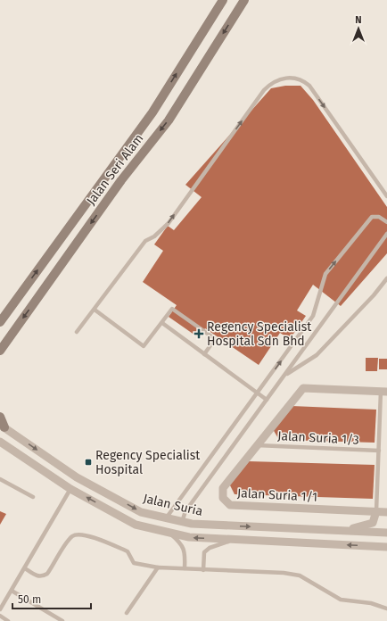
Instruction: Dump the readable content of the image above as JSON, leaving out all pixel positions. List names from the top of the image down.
{
  "streets": {
    "main road": ["Jalan Seri Alam"],
    "street": ["Jalan Suria 1/1", "Jalan Suria"],
    "lane": ["Jalan Suria 1/3"]
  },
  "crossings": [
    ["Jalan Suria 1/3", "Jalan Suria 1/1"]
  ],
  "places": {
    "health": ["Regency Specialist Hospital Sdn Bhd"],
    "transit": ["Regency Specialist Hospital"]
  },
  "scale_bar": "50 m",
  "north": "top"
}
